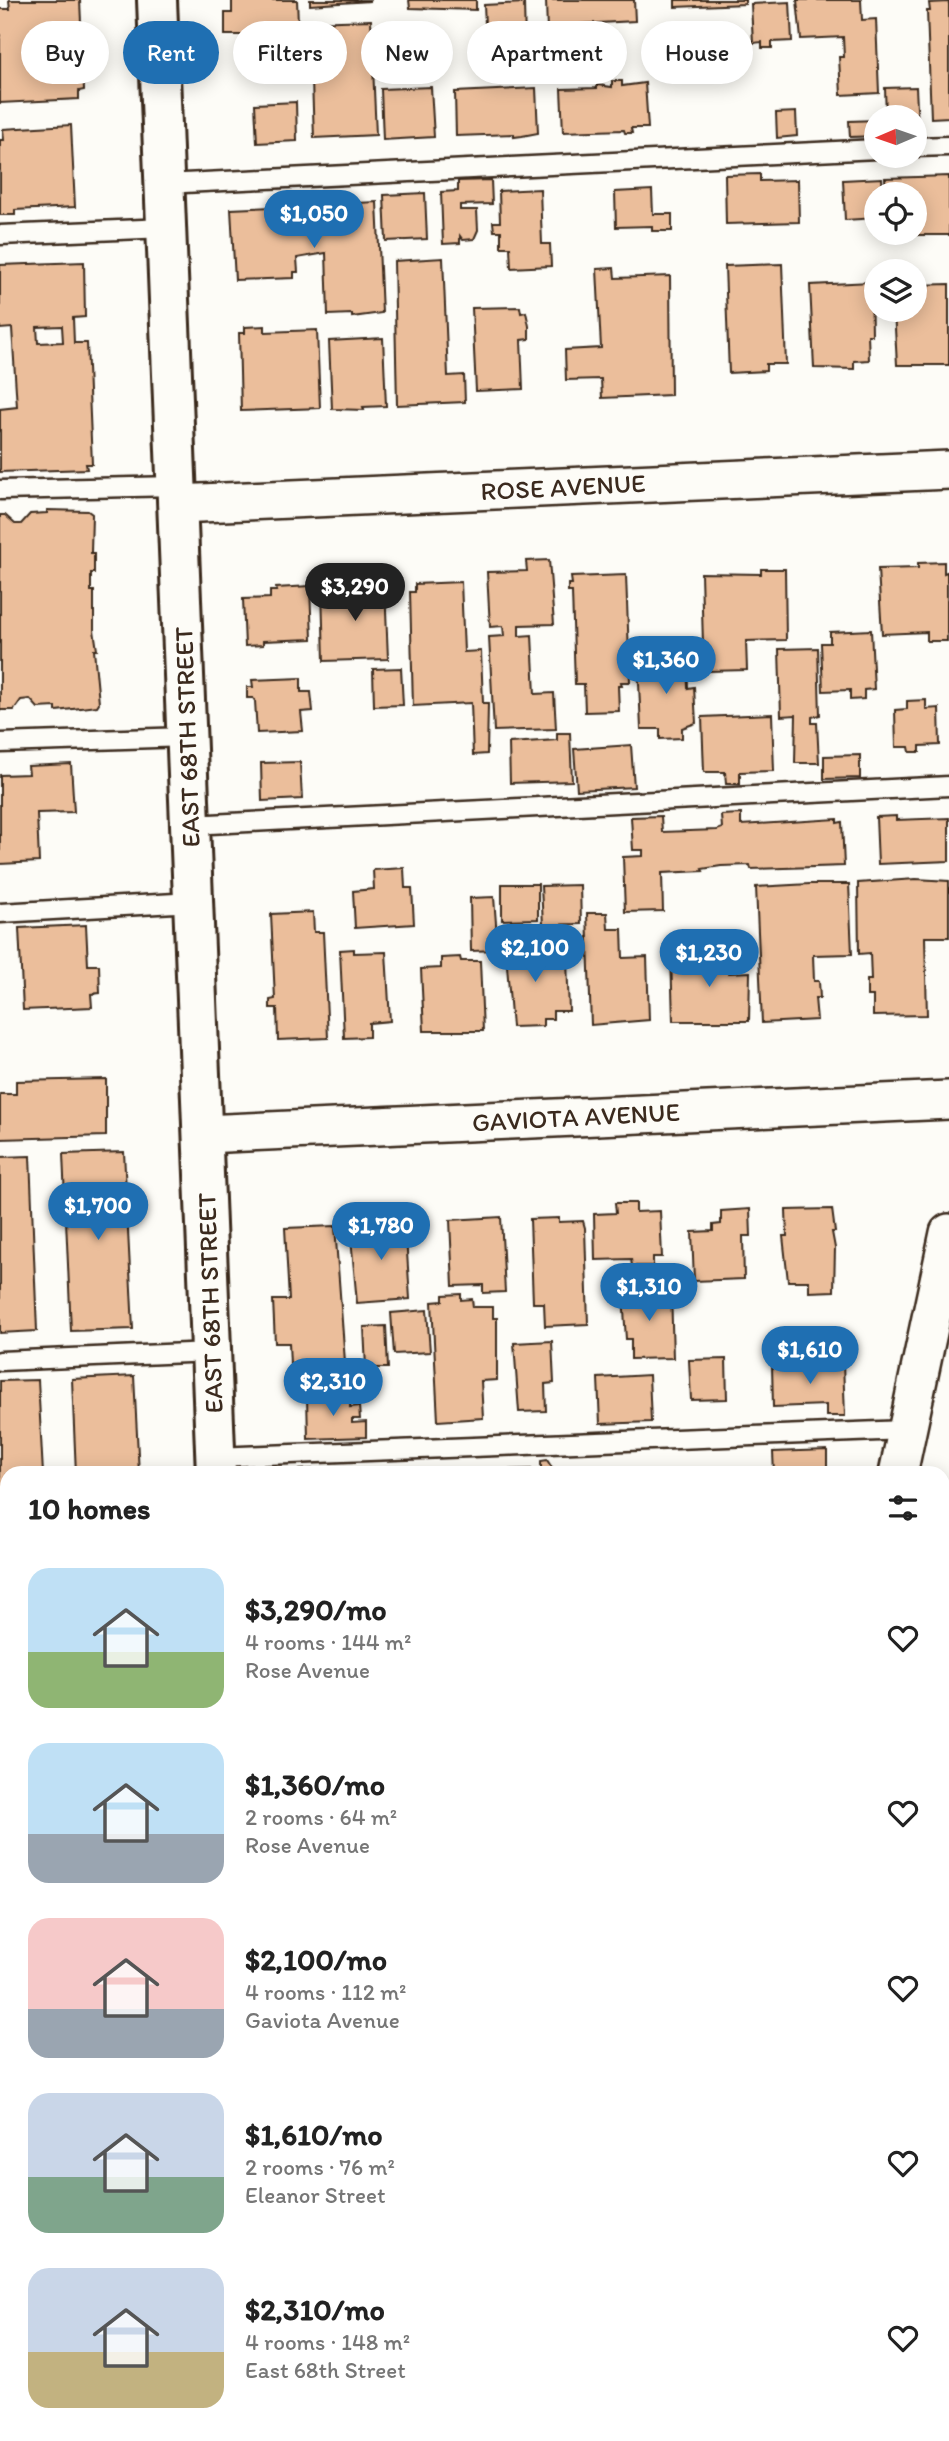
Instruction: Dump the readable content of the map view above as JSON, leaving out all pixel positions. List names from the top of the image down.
{
  "streets": {
    "street": ["ROSE AVENUE", "EAST 68TH STREET", "GAVIOTA AVENUE"]
  },
  "crossings": [
    ["ROSE AVENUE", "EAST 68TH STREET"],
    ["EAST 68TH STREET", "GAVIOTA AVENUE"]
  ],
  "north": "left",
  "page": {
    "chip": [
      "Buy",
      "Rent",
      "Filters",
      "New",
      "Apartment",
      "House"
    ],
    "price": [
      "$1,050",
      "$3,290",
      "$1,360",
      "$2,100",
      "$1,230",
      "$1,700",
      "$1,780",
      "$1,310",
      "$1,610",
      "$2,310"
    ],
    "heading": "10 homes",
    "list": [
      {
        "name": "$3,290/mo",
        "note": "4 rooms · 144 m² · Rose Avenue"
      },
      {
        "name": "$1,360/mo",
        "note": "2 rooms · 64 m² · Rose Avenue"
      },
      {
        "name": "$2,100/mo",
        "note": "4 rooms · 112 m² · Gaviota Avenue"
      },
      {
        "name": "$1,610/mo",
        "note": "2 rooms · 76 m² · Eleanor Street"
      },
      {
        "name": "$2,310/mo",
        "note": "4 rooms · 148 m² · East 68th Street"
      }
    ]
  }
}
